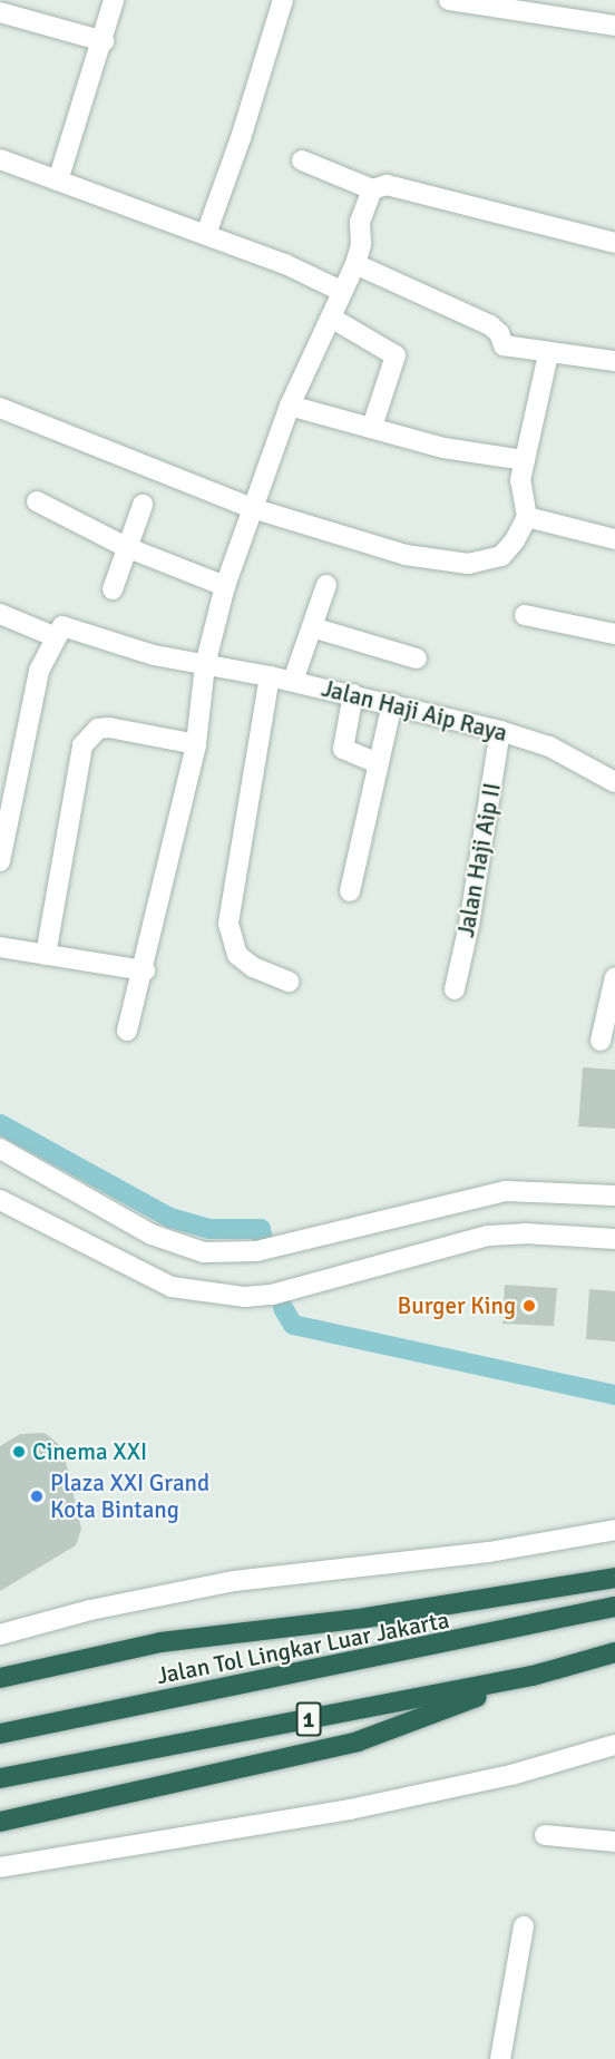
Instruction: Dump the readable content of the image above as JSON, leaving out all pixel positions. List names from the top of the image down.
{
  "streets": {
    "highway": ["Jalan Tol Lingkar Luar Jakarta", "1"],
    "street": ["Jalan Haji Aip Raya", "Jalan Haji Aip II"]
  },
  "crossings": [
    ["Jalan Haji Aip Raya", "Jalan Haji Aip II"]
  ],
  "places": ["Burger King", "Cinema XXI", "Plaza XXI Grand Kota Bintang"]
}
